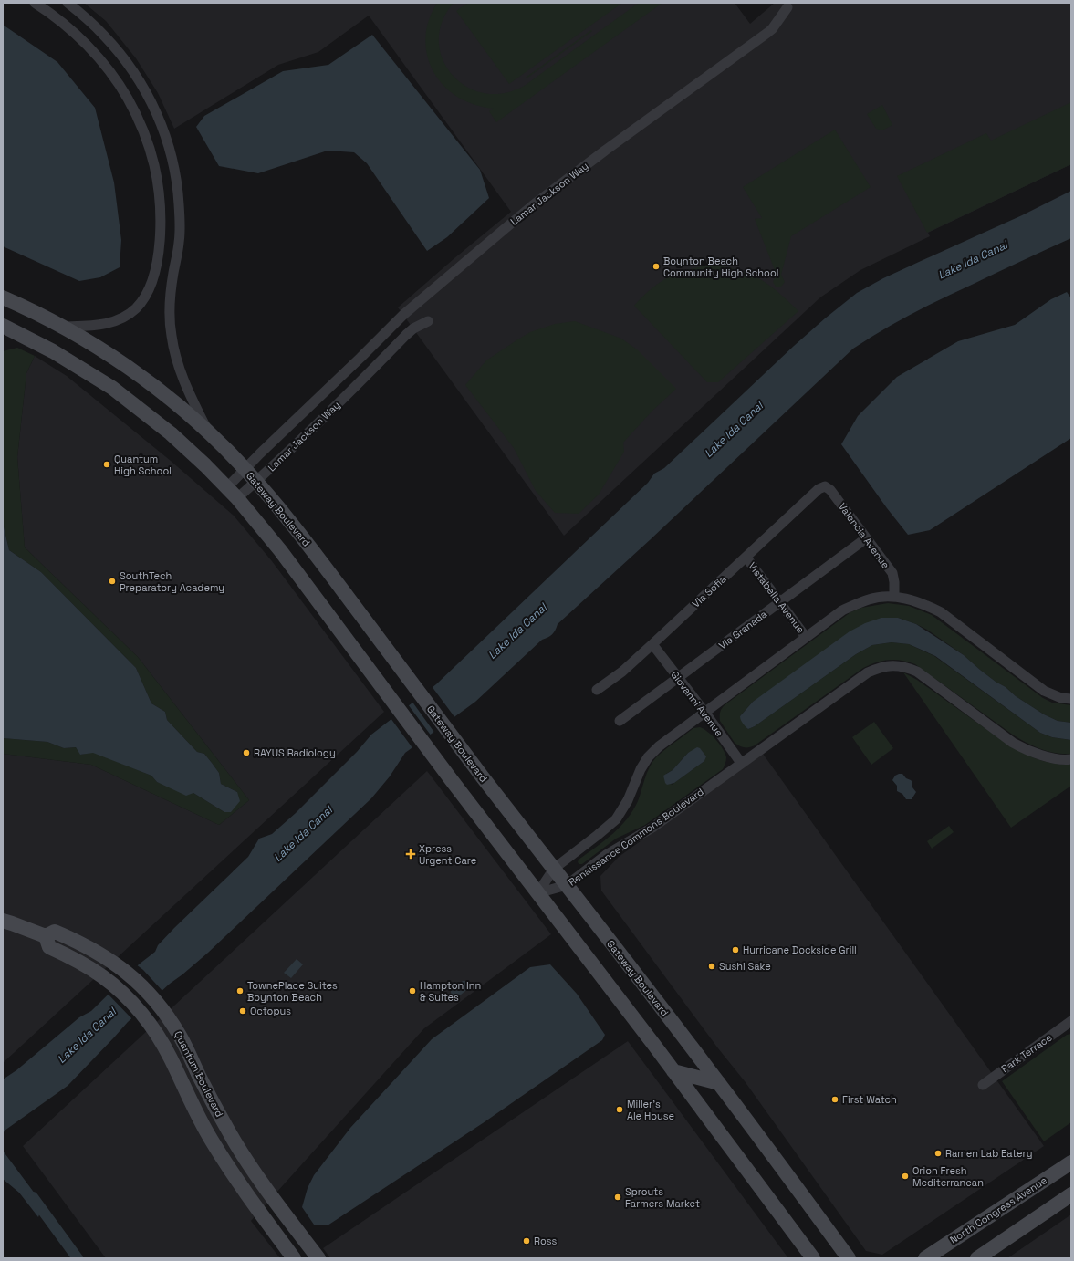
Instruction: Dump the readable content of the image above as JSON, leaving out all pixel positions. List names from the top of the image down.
{
  "streets": {
    "main road": ["Gateway Boulevard", "Quantum Boulevard", "North Congress Avenue"],
    "street": [
      "Lamar Jackson Way",
      "Valencia Avenue",
      "Via Sofia",
      "Vistabella Avenue",
      "Via Granada",
      "Giovanni Avenue",
      "Renaissance Commons Boulevard",
      "Park Terrace"
    ]
  },
  "crossings": [
    ["Lamar Jackson Way", "Gateway Boulevard"],
    ["Gateway Boulevard", "Renaissance Commons Boulevard"],
    ["Valencia Avenue", "Via Sofia"],
    ["Valencia Avenue", "Via Granada"],
    ["Via Sofia", "Vistabella Avenue"],
    ["Via Sofia", "Giovanni Avenue"],
    ["Vistabella Avenue", "Via Granada"],
    ["Via Granada", "Giovanni Avenue"],
    ["Giovanni Avenue", "Renaissance Commons Boulevard"]
  ],
  "water": ["Lake Ida Canal"],
  "places": {
    "other": [
      "Boynton Beach Community High School",
      "Quantum High School",
      "SouthTech Preparatory Academy",
      "RAYUS Radiology",
      "Hurricane Dockside Grill",
      "Sushi Sake",
      "TownePlace Suites Boynton Beach",
      "Hampton Inn & Suites",
      "Octopus",
      "First Watch",
      "Miller's Ale House",
      "Ramen Lab Eatery",
      "Orion Fresh Mediterranean",
      "Sprouts Farmers Market",
      "Ross"
    ],
    "health": ["Xpress Urgent Care"]
  }
}
